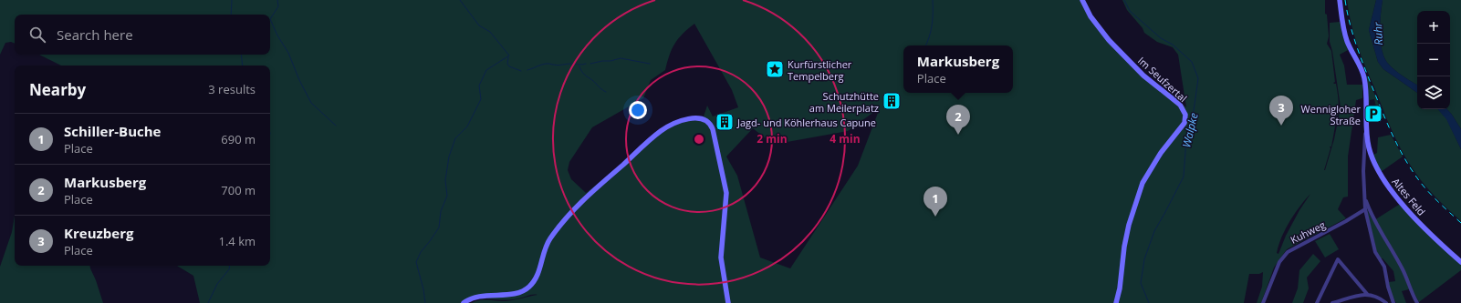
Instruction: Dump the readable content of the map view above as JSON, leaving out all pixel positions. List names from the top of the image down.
{
  "streets": {
    "main road": ["Im Seufzertal", "Altes Feld"],
    "street": ["Kuhweg"]
  },
  "water": ["Ruhr", "Walpke"],
  "places": {
    "place": ["Kurfürstlicher Tempelberg"],
    "building": ["Schutzhütte am Meilerplatz", "Jagd- und Köhlerhaus Capune"],
    "parking": ["Wennigloher Straße"]
  },
  "page": {
    "map_buttons": ["+", "−"],
    "search": "Search here",
    "popup": ["Markusberg", "Place"],
    "heading": ["Nearby", "3 results"],
    "pins": ["3", "2", "1"],
    "list": [
      {
        "mark": "1",
        "name": "Schiller-Buche",
        "note": "Place",
        "value": "690 m"
      },
      {
        "mark": "2",
        "name": "Markusberg",
        "note": "Place",
        "value": "700 m"
      },
      {
        "mark": "3",
        "name": "Kreuzberg",
        "note": "Place",
        "value": "1.4 km"
      }
    ]
  },
  "rings": ["2 min", "4 min"]
}
